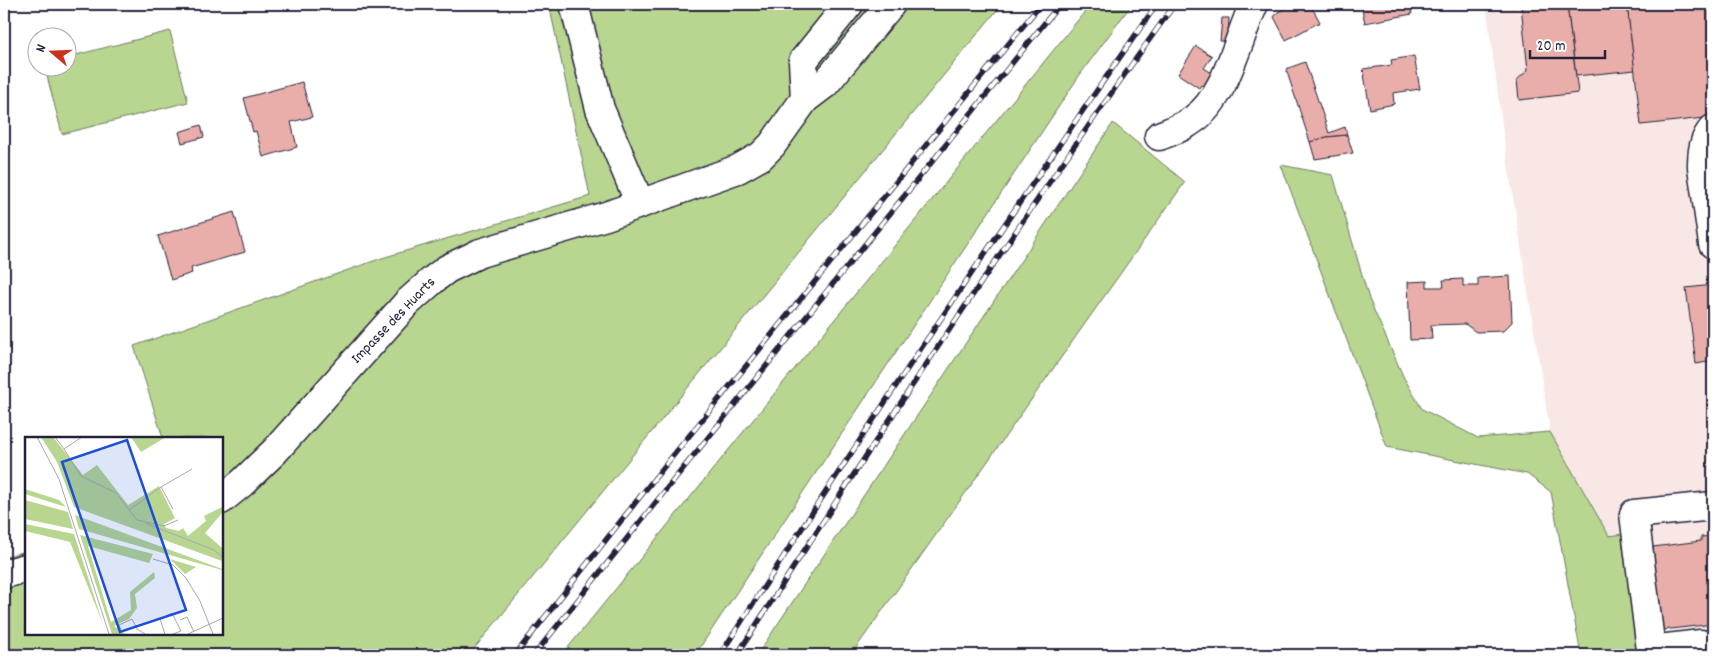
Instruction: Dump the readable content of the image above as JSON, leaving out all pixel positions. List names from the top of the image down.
{
  "streets": {
    "street": ["Impasse des Huarts"]
  },
  "scale_bar": "20 m",
  "north": "left"
}
